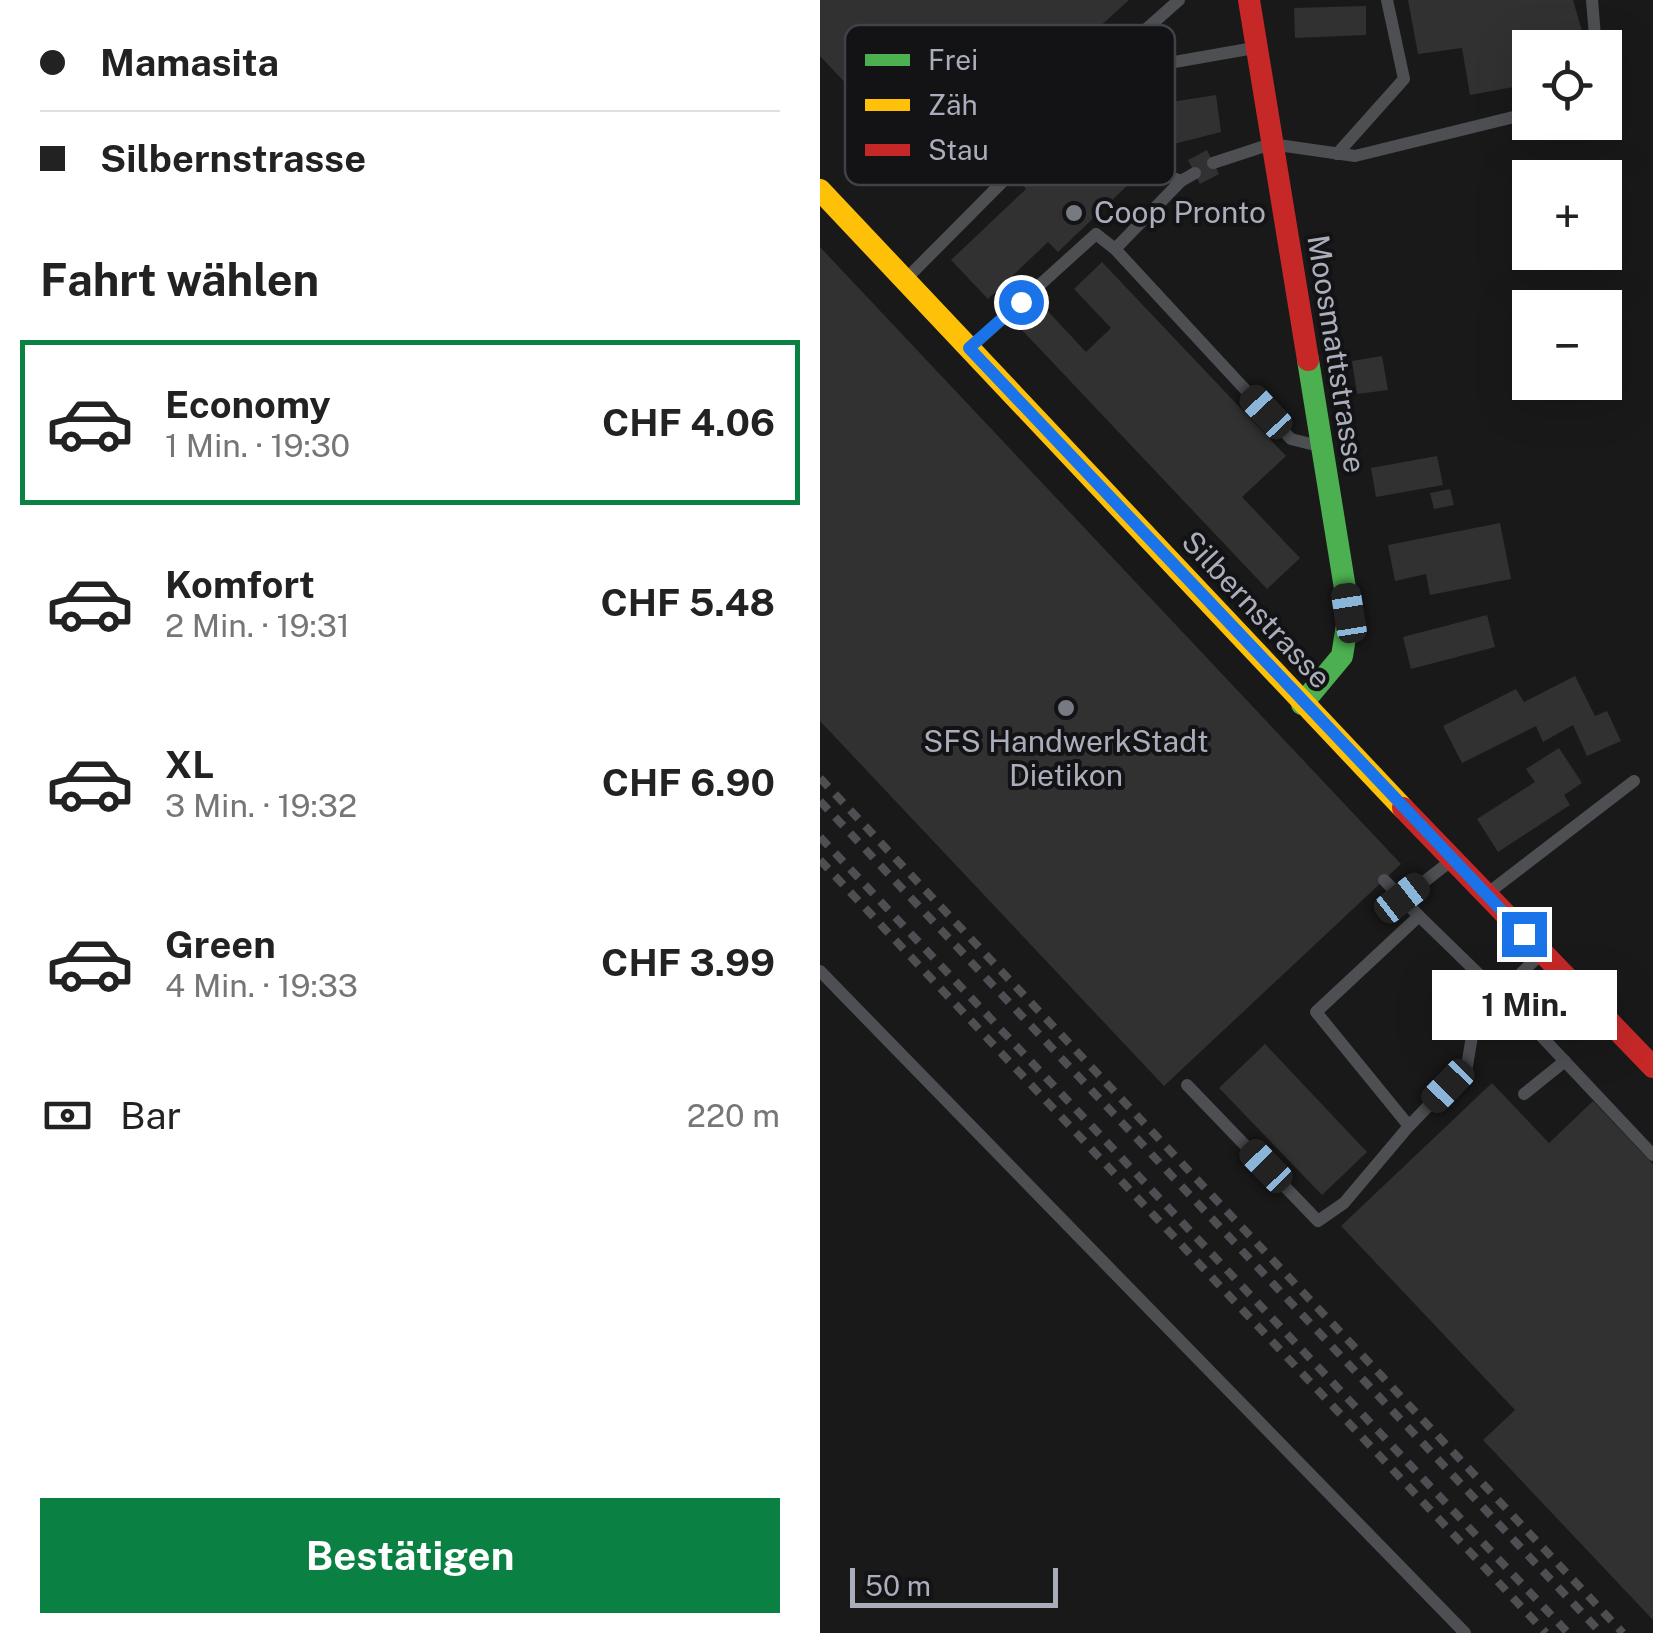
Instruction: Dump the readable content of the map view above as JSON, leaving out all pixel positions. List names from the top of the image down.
{
  "streets": {
    "street": ["Moosmattstrasse", "Silbernstrasse"]
  },
  "crossings": [
    ["Moosmattstrasse", "Silbernstrasse"]
  ],
  "places": ["Coop Pronto", "SFS HandwerkStadt Dietikon"],
  "legend": ["Frei", "Zäh", "Stau"],
  "scale_bar": "50 m",
  "page": {
    "banner": ["Mamasita", "Silbernstrasse"],
    "map_buttons": ["+", "−"],
    "heading": "Fahrt wählen",
    "list": [
      {
        "name": "Economy",
        "note": "1 Min. · 19:30",
        "value": "CHF 4.06"
      },
      {
        "name": "Komfort",
        "note": "2 Min. · 19:31",
        "value": "CHF 5.48"
      },
      {
        "name": "XL",
        "note": "3 Min. · 19:32",
        "value": "CHF 6.90"
      },
      {
        "name": "Green",
        "note": "4 Min. · 19:33",
        "value": "CHF 3.99"
      }
    ],
    "bubble": "1 Min.",
    "pay": ["Bar", "220 m"],
    "buttons": "Bestätigen",
    "scale": "50 m"
  }
}
